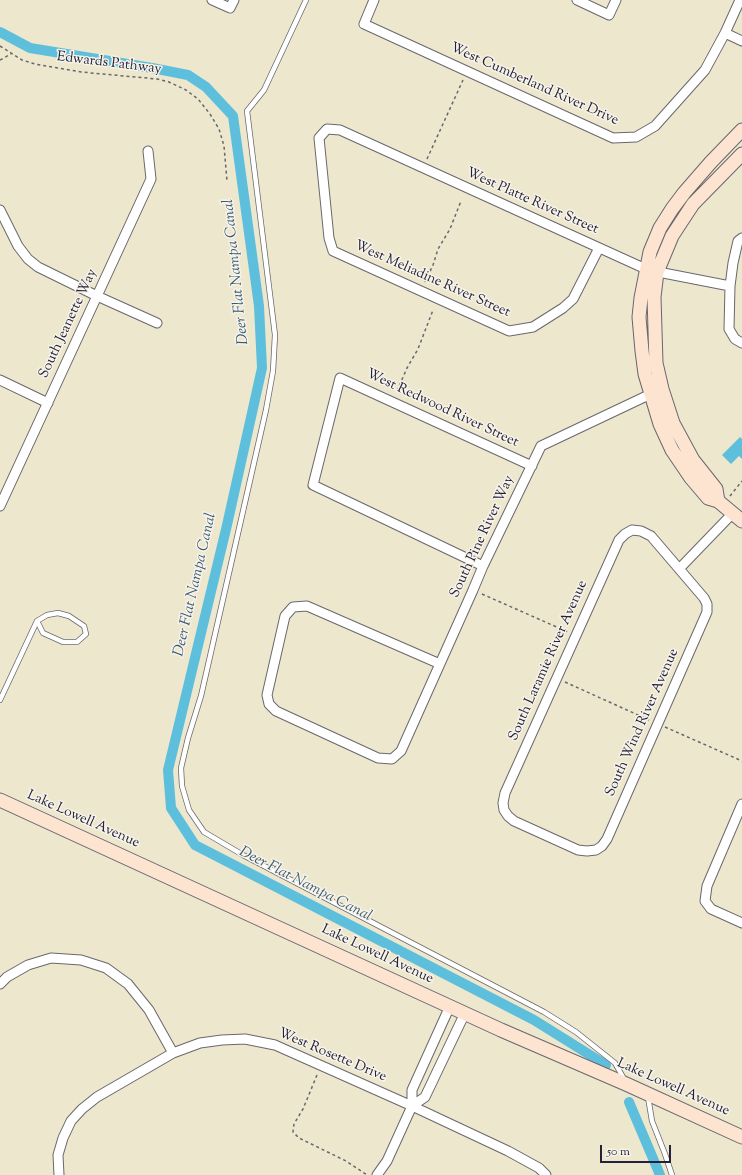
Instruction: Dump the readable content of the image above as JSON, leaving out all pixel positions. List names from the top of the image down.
{
  "streets": {
    "street": [
      "West Cumberland River Drive",
      "West Platte River Street",
      "West Meliadine River Street",
      "South Jeanette Way",
      "West Redwood River Street",
      "South Pine River Way",
      "South Laramie River Avenue",
      "South Wind River Avenue",
      "Lake Lowell Avenue",
      "West Rosette Drive"
    ],
    "path": ["Edwards Pathway"]
  },
  "crossings": [
    ["West Platte River Street", "West Meliadine River Street"],
    ["West Redwood River Street", "South Pine River Way"],
    ["South Laramie River Avenue", "South Wind River Avenue"]
  ],
  "water": ["Deer Flat Nampa Canal"],
  "scale_bar": "50 m"
}
